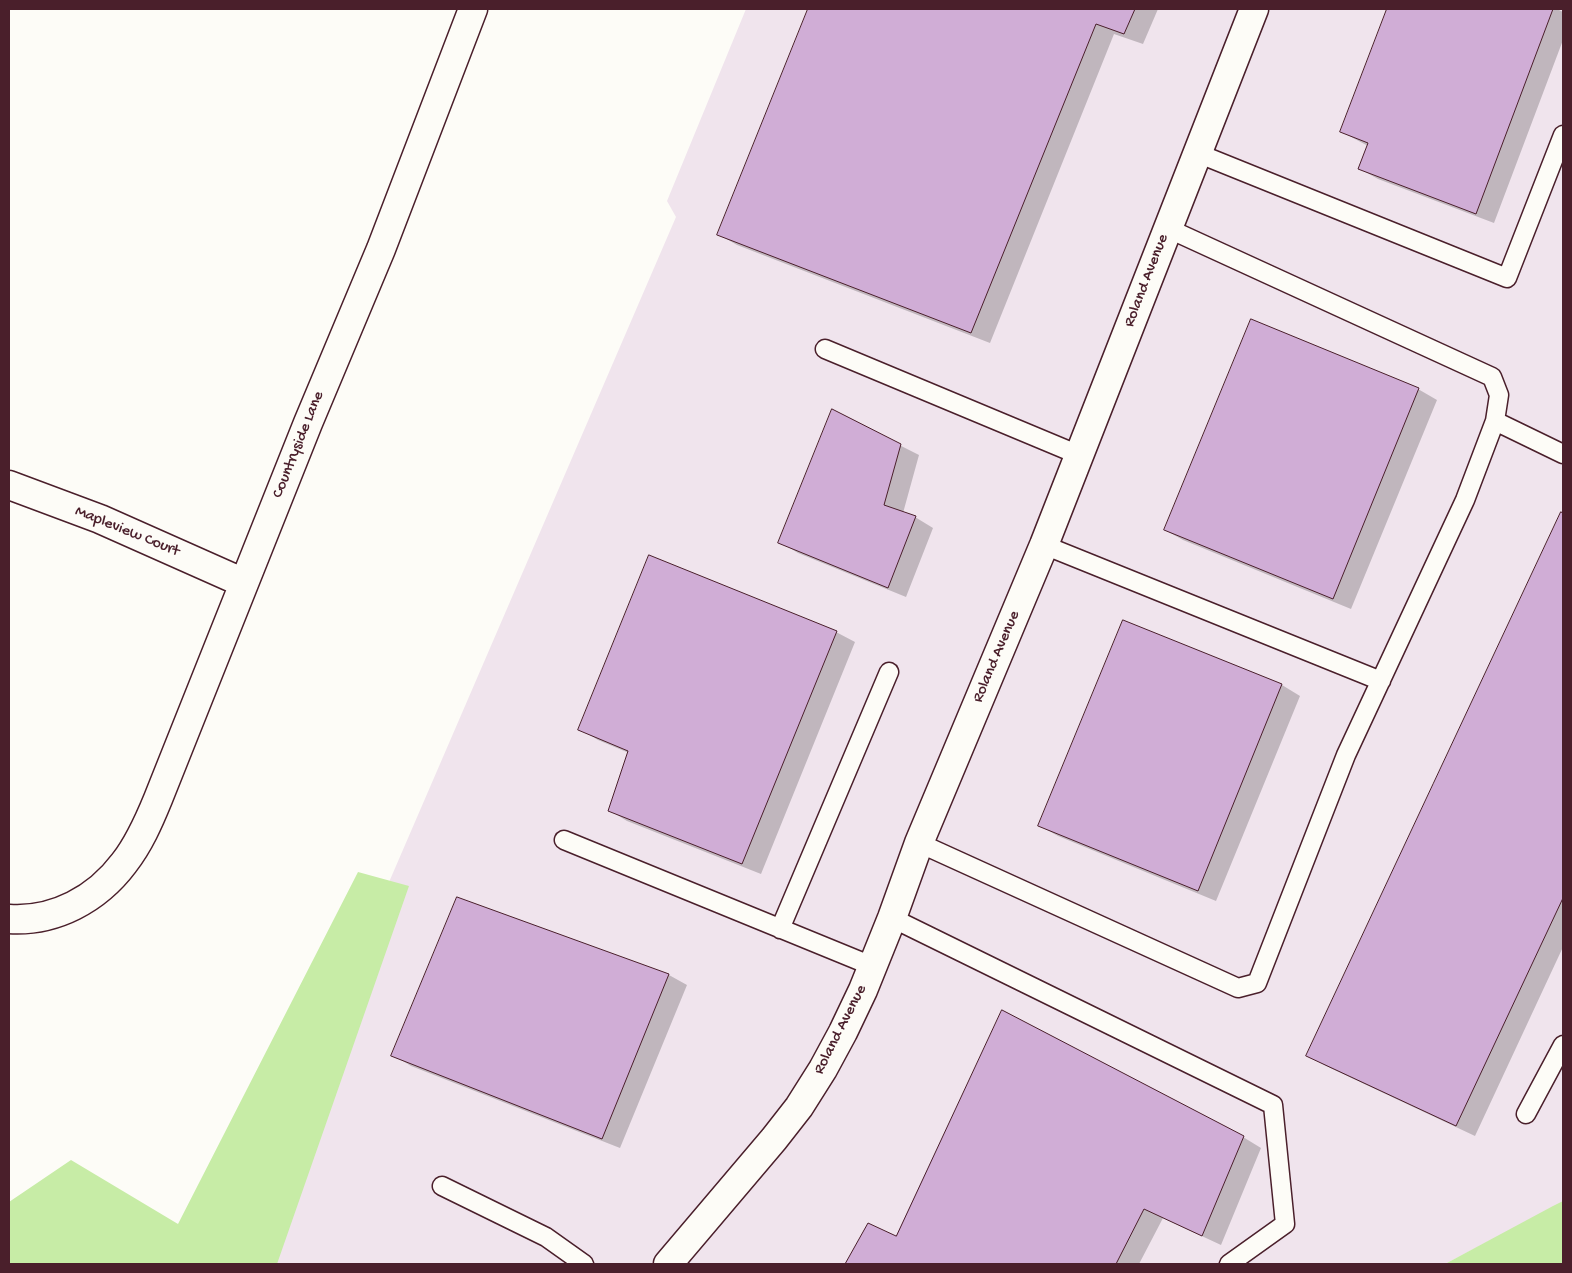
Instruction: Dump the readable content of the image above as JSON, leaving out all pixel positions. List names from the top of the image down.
{
  "streets": {
    "street": ["Roland Avenue", "Countryside Lane", "Mapleview Court"]
  },
  "crossings": [
    ["Countryside Lane", "Mapleview Court"]
  ]
}
